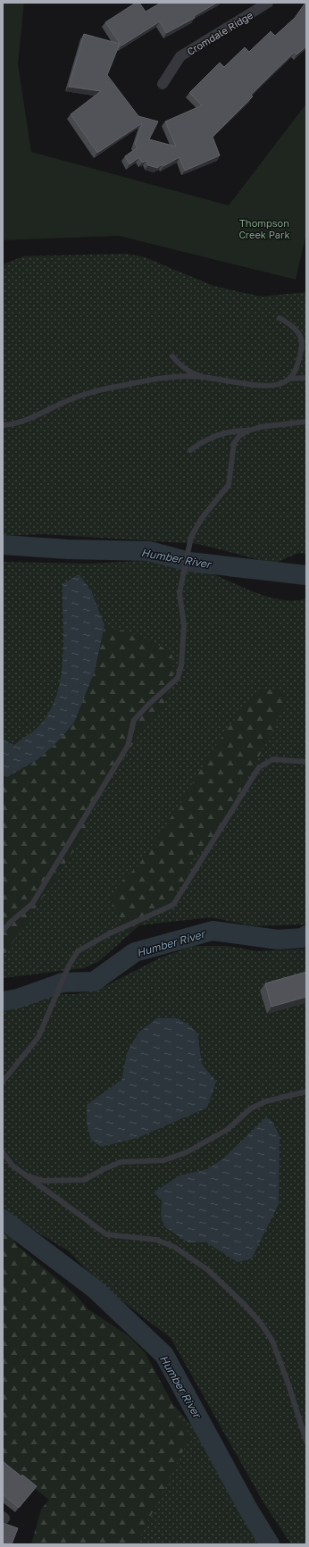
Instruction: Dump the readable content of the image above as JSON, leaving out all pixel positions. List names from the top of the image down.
{
  "streets": {
    "street": ["Cromdale Ridge"]
  },
  "water": ["Humber River"],
  "parks": ["Thompson Creek Park"]
}
